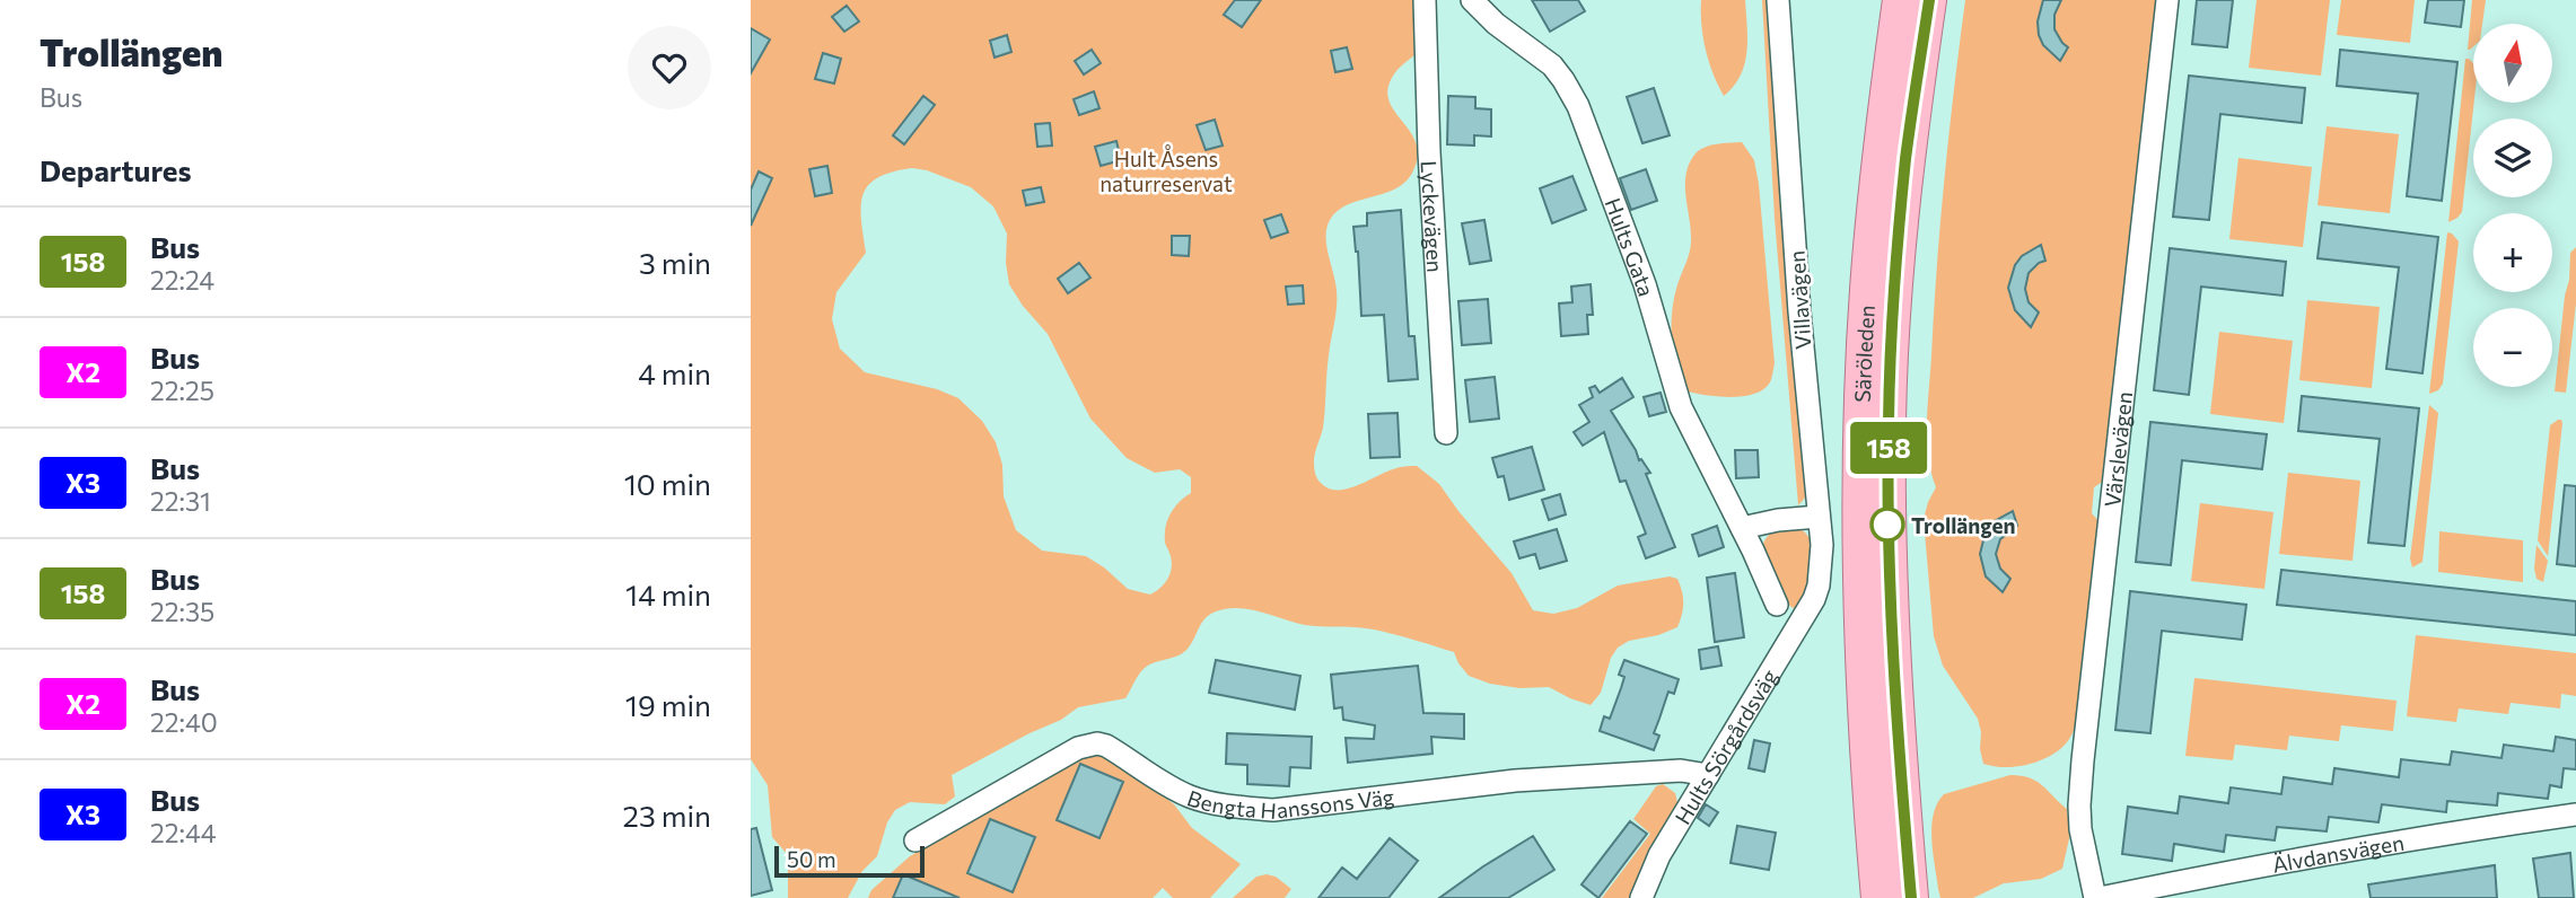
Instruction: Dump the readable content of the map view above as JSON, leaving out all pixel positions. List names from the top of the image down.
{
  "streets": {
    "main road": ["Säröleden"],
    "street": [
      "Lyckevägen",
      "Hults Gata",
      "Villavägen",
      "Värslevägen",
      "Hults Sörgårdsväg",
      "Bengta Hanssons Väg",
      "Älvdansvägen"
    ]
  },
  "crossings": [
    ["Villavägen", "Hults Sörgårdsväg"],
    ["Värslevägen", "Älvdansvägen"],
    ["Hults Sörgårdsväg", "Bengta Hanssons Väg"]
  ],
  "parks": ["Hult Åsens naturreservat"],
  "places": ["Trollängen"],
  "lines": ["bus line 158"],
  "scale_bar": "50 m",
  "north": "top",
  "page": {
    "heading": [
      ["Trollängen", "Bus"],
      "Departures"
    ],
    "on_map": "158",
    "map_buttons": ["+", "−"],
    "list": [
      {
        "mark": "158",
        "name": "Bus",
        "note": "22:24",
        "value": "3 min"
      },
      {
        "mark": "X2",
        "name": "Bus",
        "note": "22:25",
        "value": "4 min"
      },
      {
        "mark": "X3",
        "name": "Bus",
        "note": "22:31",
        "value": "10 min"
      },
      {
        "mark": "158",
        "name": "Bus",
        "note": "22:35",
        "value": "14 min"
      },
      {
        "mark": "X2",
        "name": "Bus",
        "note": "22:40",
        "value": "19 min"
      },
      {
        "mark": "X3",
        "name": "Bus",
        "note": "22:44",
        "value": "23 min"
      }
    ],
    "scale": "50 m"
  }
}
